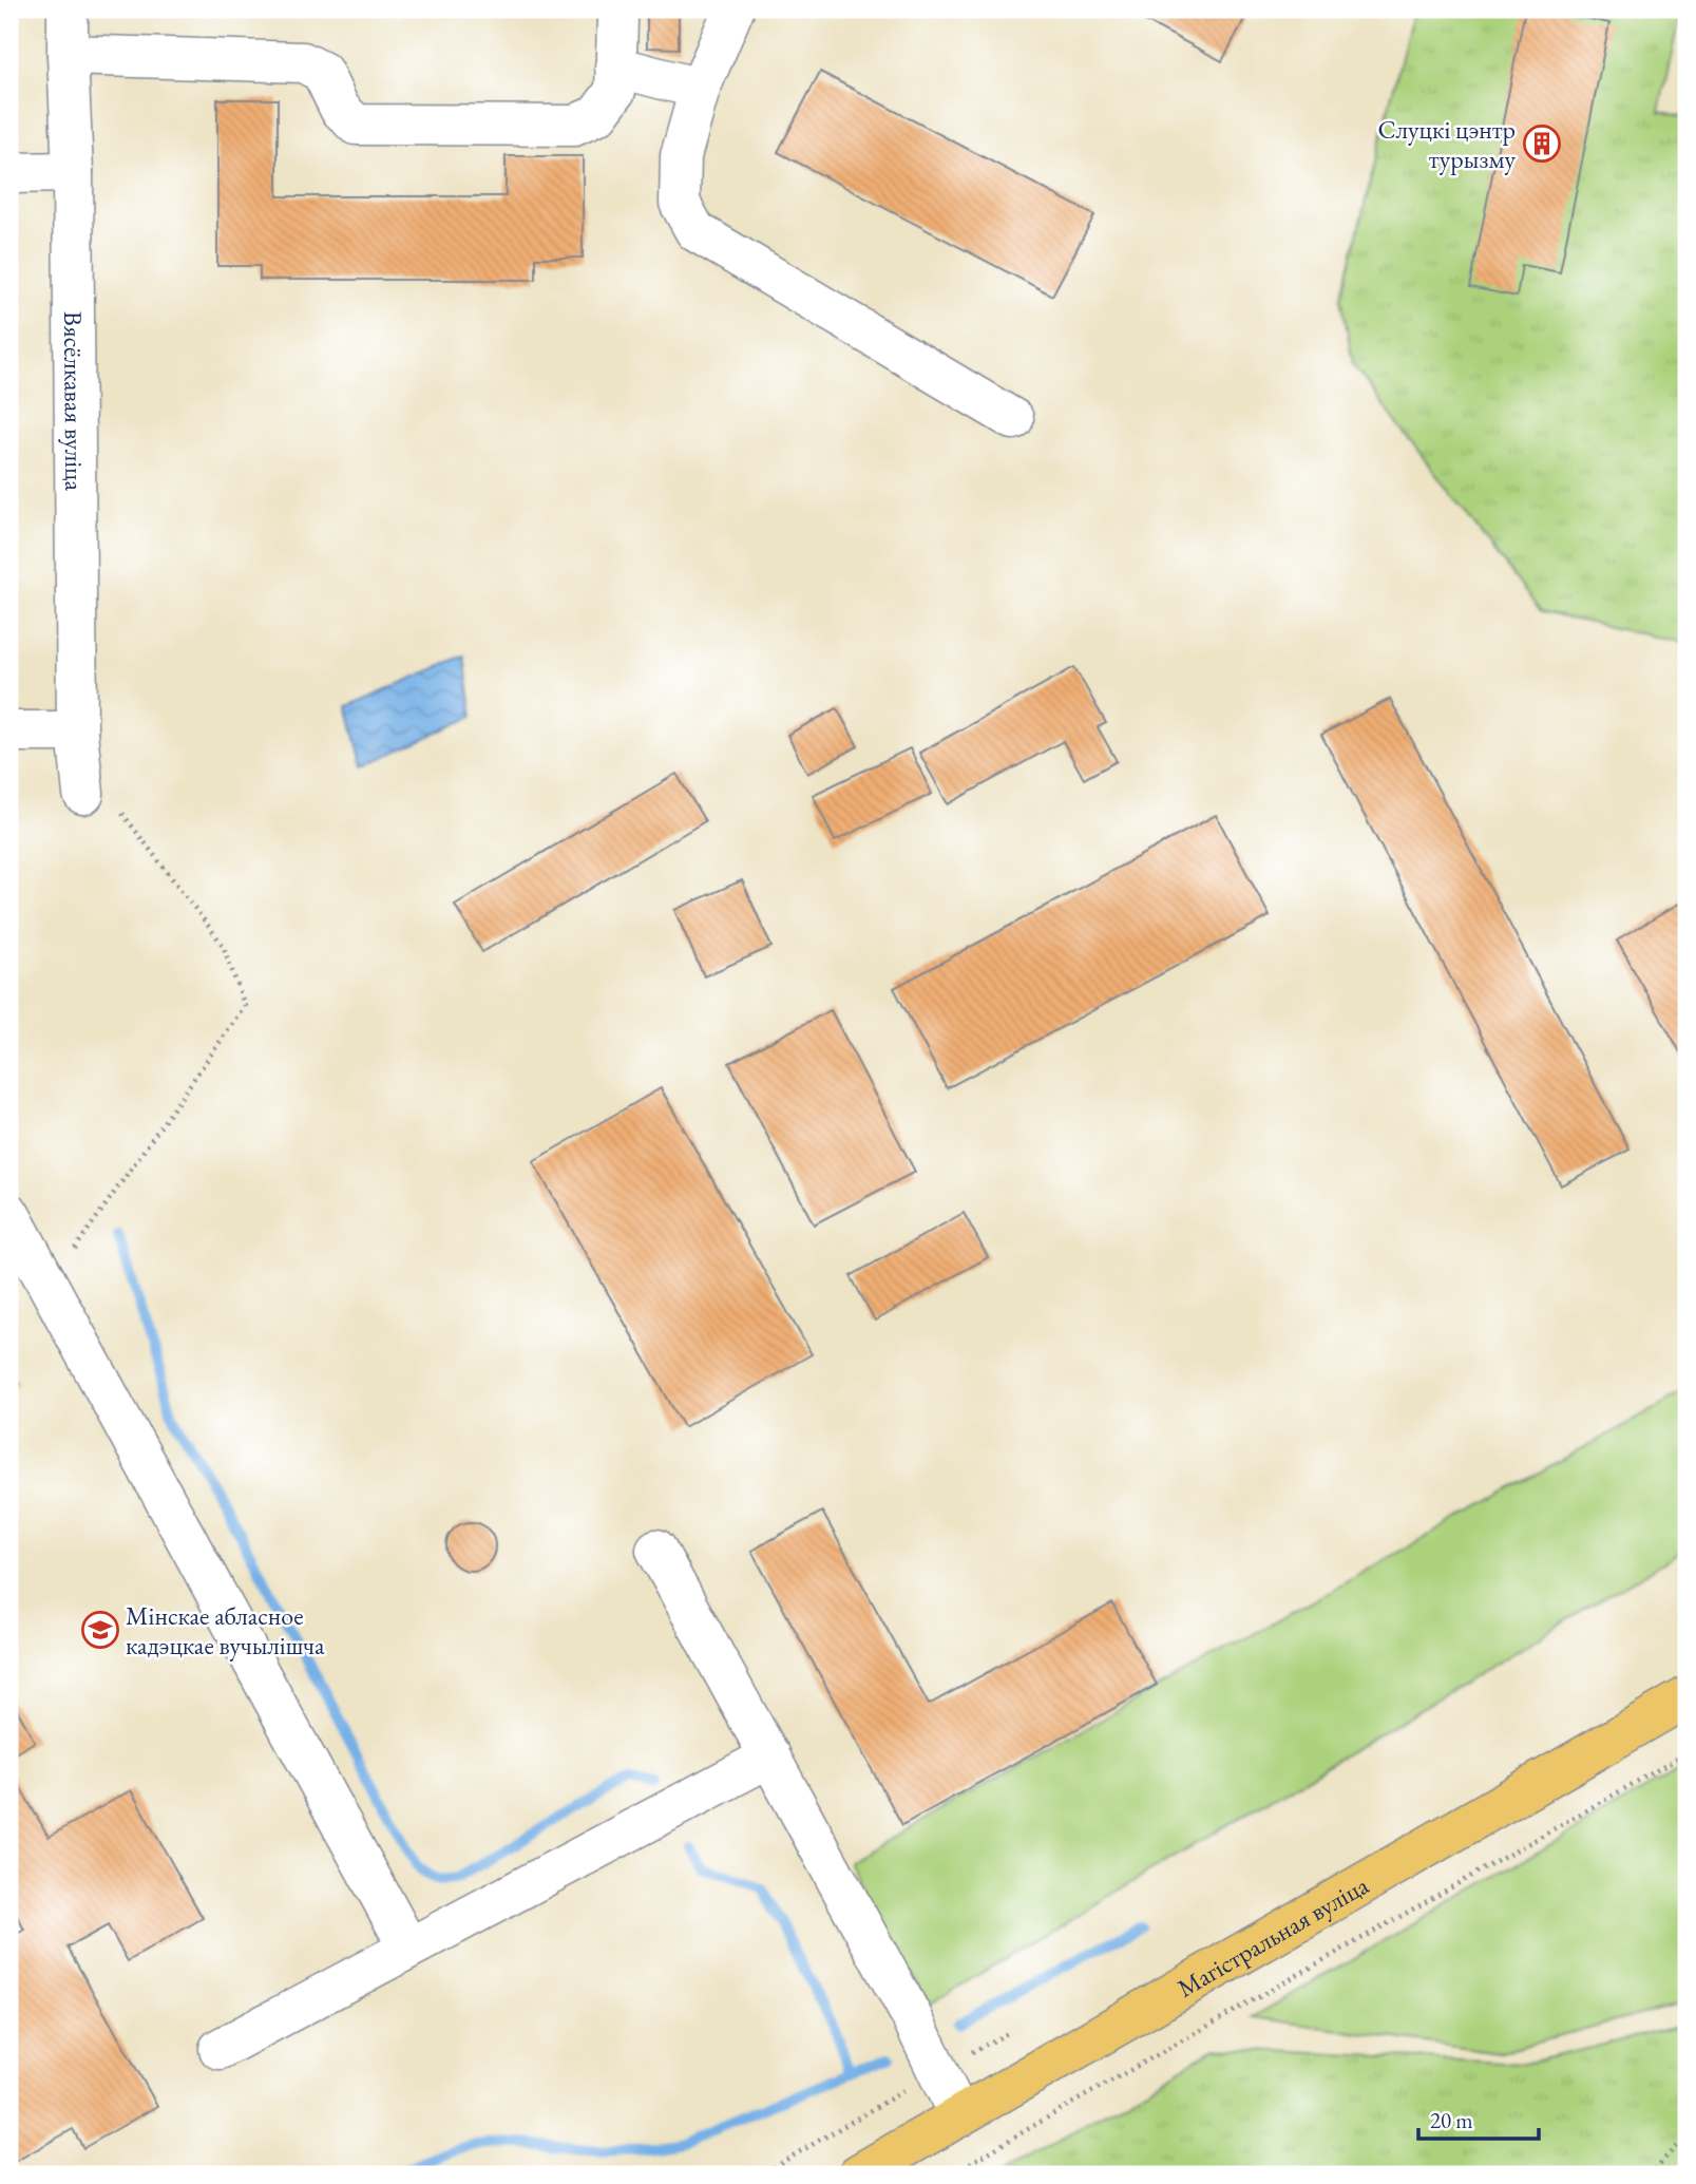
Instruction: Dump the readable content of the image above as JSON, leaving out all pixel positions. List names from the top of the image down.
{
  "streets": {
    "main road": ["Магістральная вуліца"],
    "street": ["Вясёлкавая вуліца"]
  },
  "places": {
    "building": ["Слуцкі цэнтр турызму"],
    "school or university": ["Мінскае абласное кадэцкае вучылішча"]
  },
  "scale_bar": "20 m"
}
